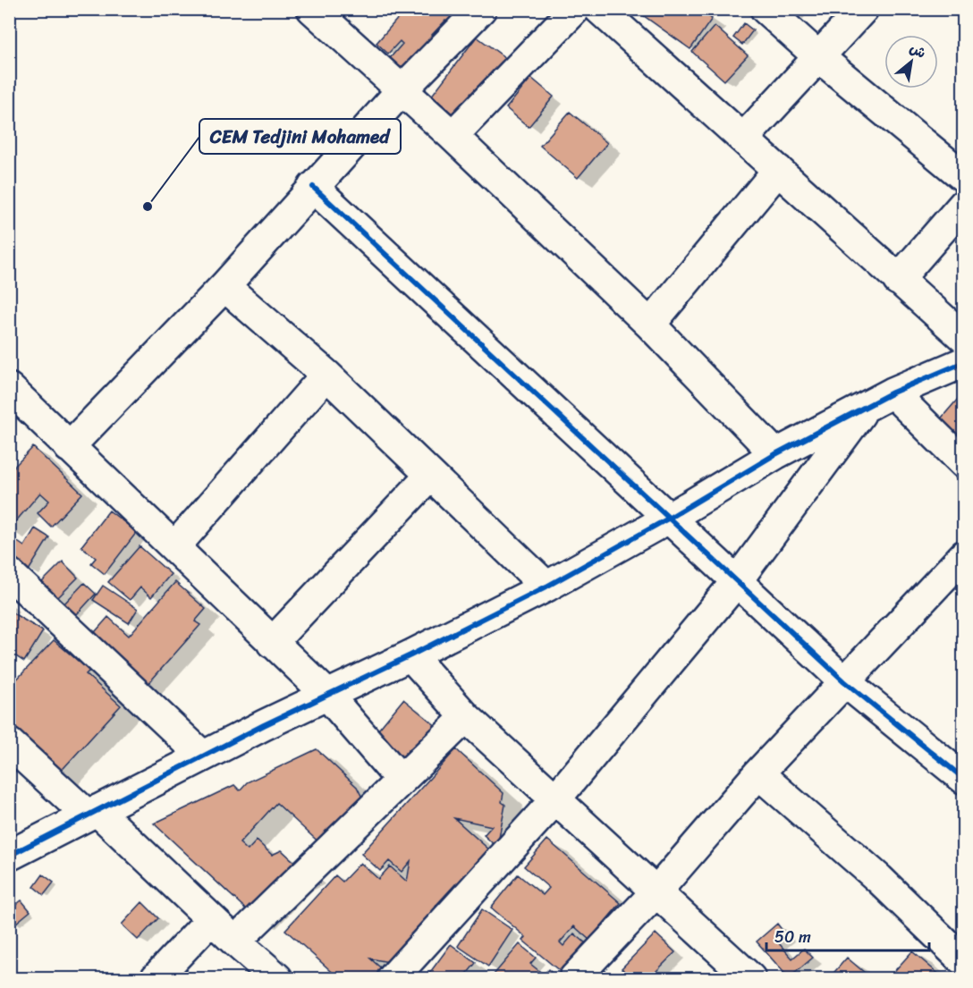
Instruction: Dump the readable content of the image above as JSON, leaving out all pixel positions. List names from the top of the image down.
{
  "places": ["CEM Tedjini Mohamed"],
  "scale_bar": "50 m",
  "north": "top right"
}
